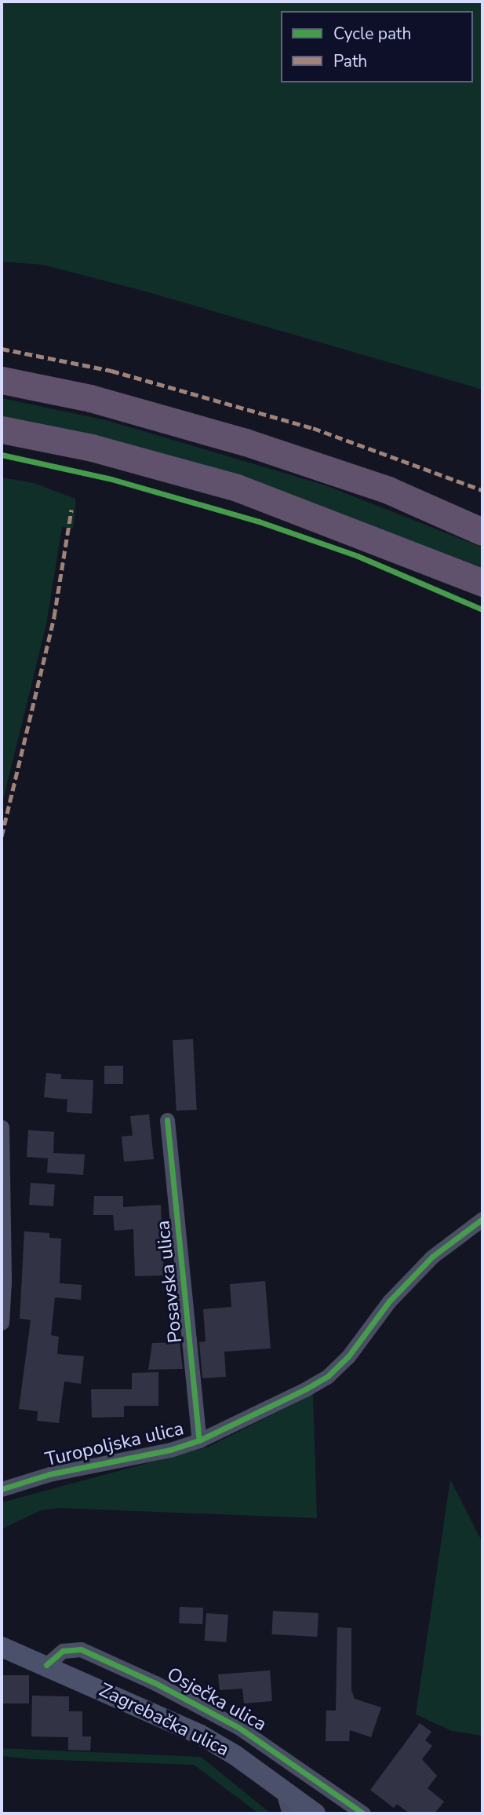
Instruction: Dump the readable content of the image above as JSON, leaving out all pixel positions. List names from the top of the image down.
{
  "streets": {
    "street": [
      "Posavska ulica",
      "Turopoljska ulica",
      "Osječka ulica",
      "Zagrebačka ulica"
    ]
  },
  "crossings": [
    ["Posavska ulica", "Turopoljska ulica"],
    ["Osječka ulica", "Zagrebačka ulica"]
  ],
  "legend": ["Cycle path", "Path"]
}
